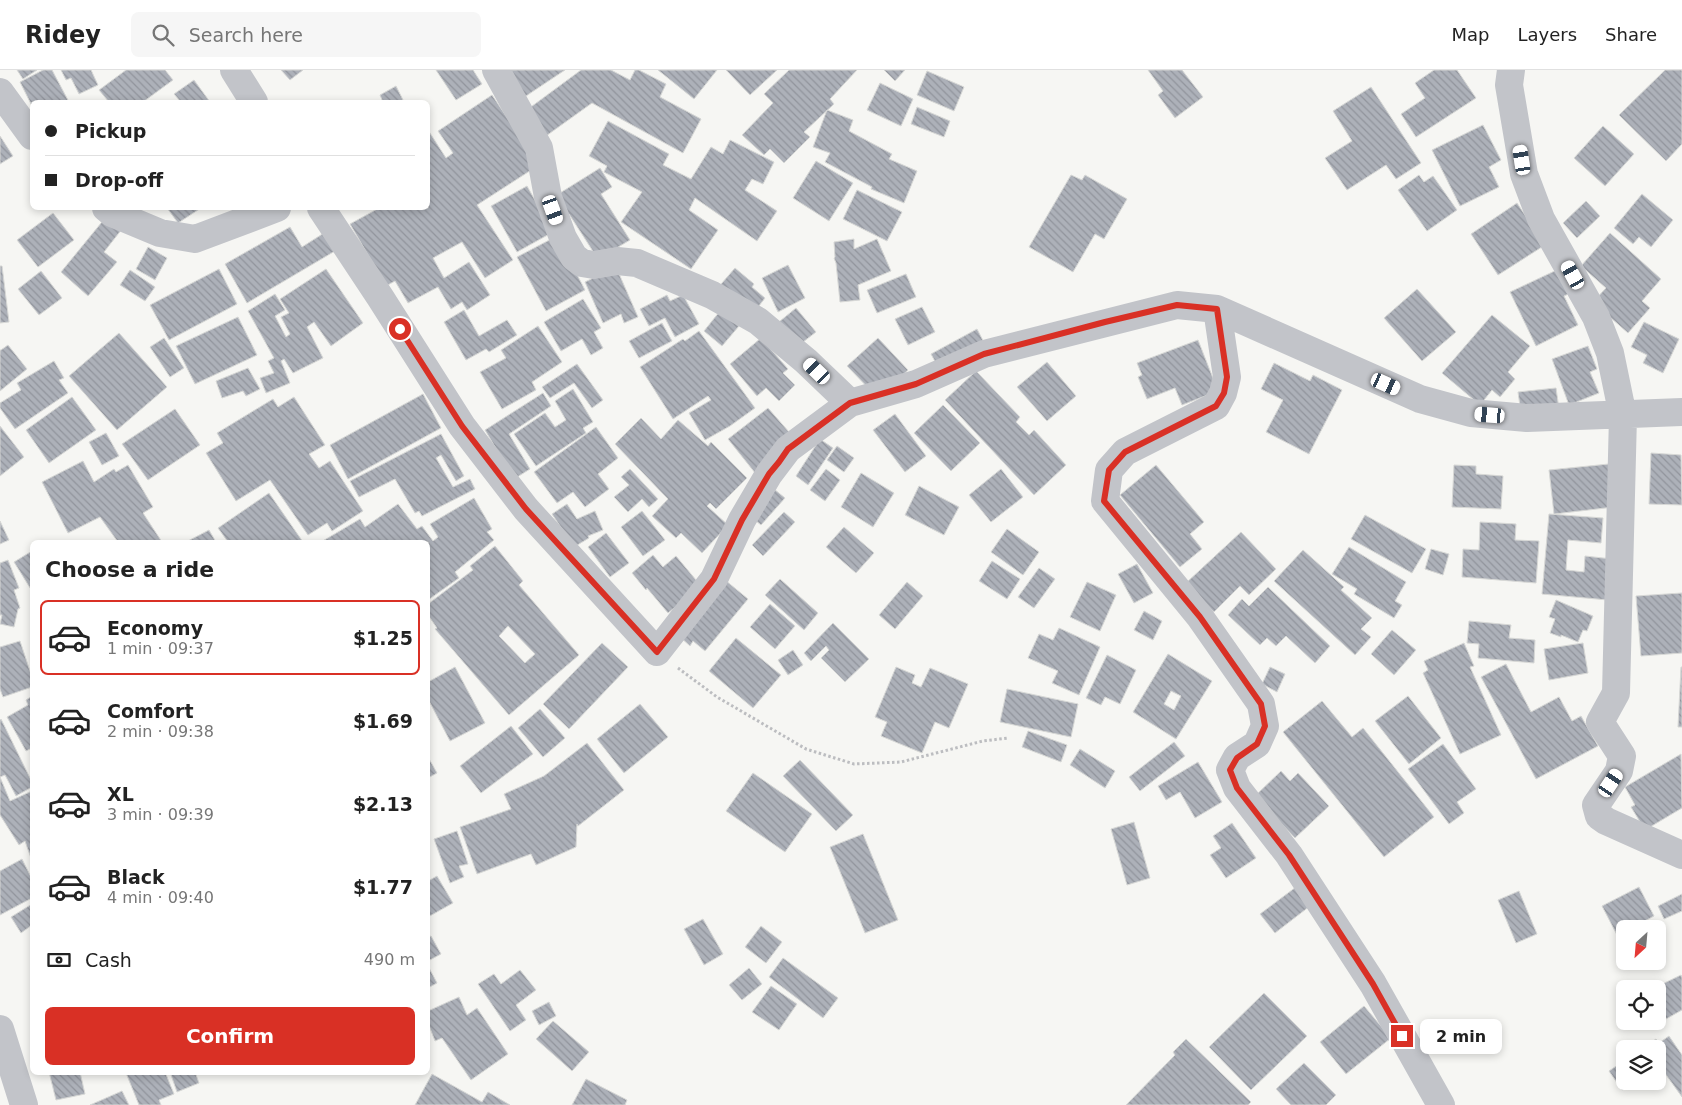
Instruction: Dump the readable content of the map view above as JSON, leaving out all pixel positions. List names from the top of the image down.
{
  "north": "bottom left",
  "page": {
    "header": "Ridey",
    "search": "Search here",
    "nav": ["Map", "Layers", "Share"],
    "banner": ["Pickup", "Drop-off"],
    "heading": "Choose a ride",
    "list": [
      {
        "name": "Economy",
        "note": "1 min · 09:37",
        "value": "$1.25"
      },
      {
        "name": "Comfort",
        "note": "2 min · 09:38",
        "value": "$1.69"
      },
      {
        "name": "XL",
        "note": "3 min · 09:39",
        "value": "$2.13"
      },
      {
        "name": "Black",
        "note": "4 min · 09:40",
        "value": "$1.77"
      }
    ],
    "pay": ["Cash", "490 m"],
    "buttons": "Confirm",
    "bubble": "2 min"
  }
}
